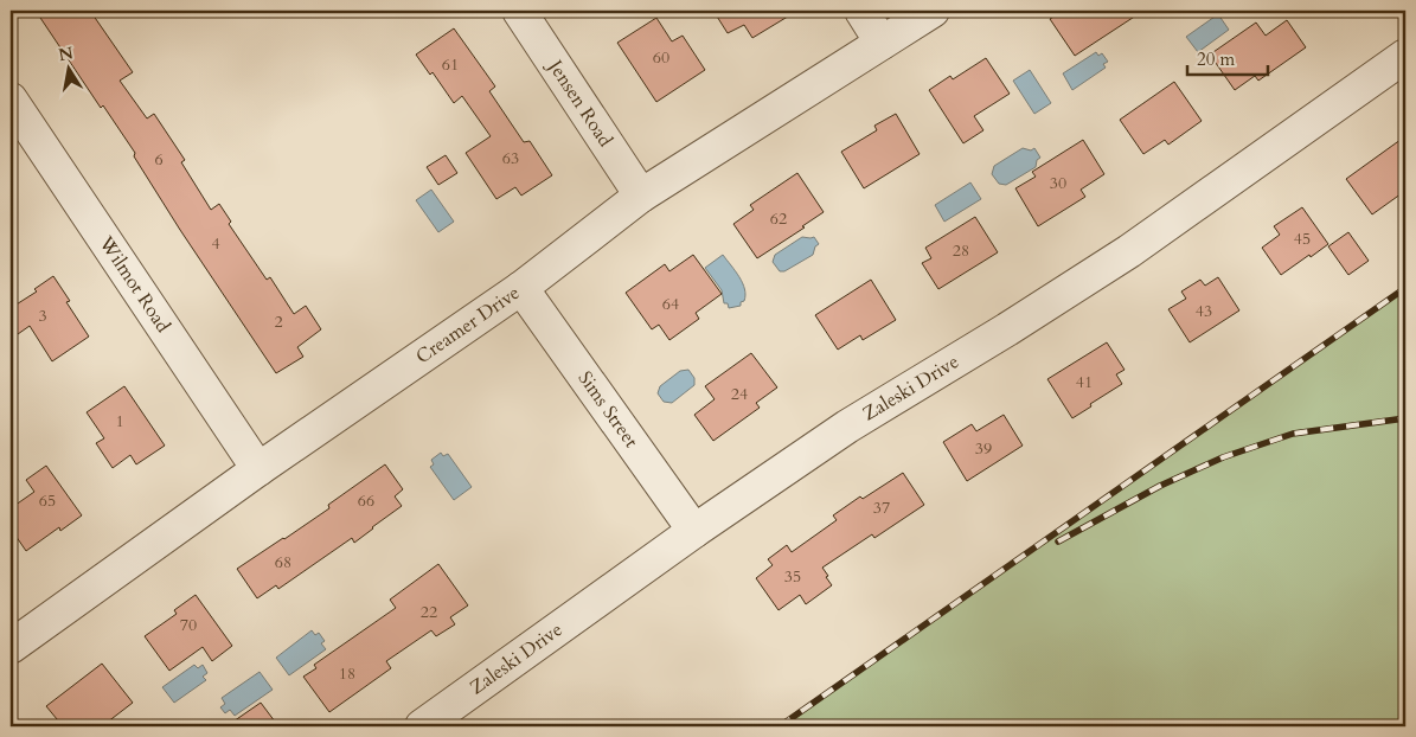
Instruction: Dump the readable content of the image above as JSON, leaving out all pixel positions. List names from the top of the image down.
{
  "streets": {
    "street": [
      "Jensen Road",
      "Wilmot Road",
      "Creamer Drive",
      "Zaleski Drive",
      "Sims Street"
    ]
  },
  "crossings": [
    ["Jensen Road", "Creamer Drive"],
    ["Wilmot Road", "Creamer Drive"],
    ["Creamer Drive", "Sims Street"],
    ["Zaleski Drive", "Sims Street"]
  ],
  "house_numbers": [
    "60",
    "61",
    "63",
    "6",
    "30",
    "62",
    "45",
    "4",
    "28",
    "64",
    "43",
    "3",
    "2",
    "41",
    "24",
    "1",
    "39",
    "65",
    "66",
    "37",
    "68",
    "35",
    "22",
    "70",
    "18"
  ],
  "scale_bar": "20 m",
  "north": "top"
}
